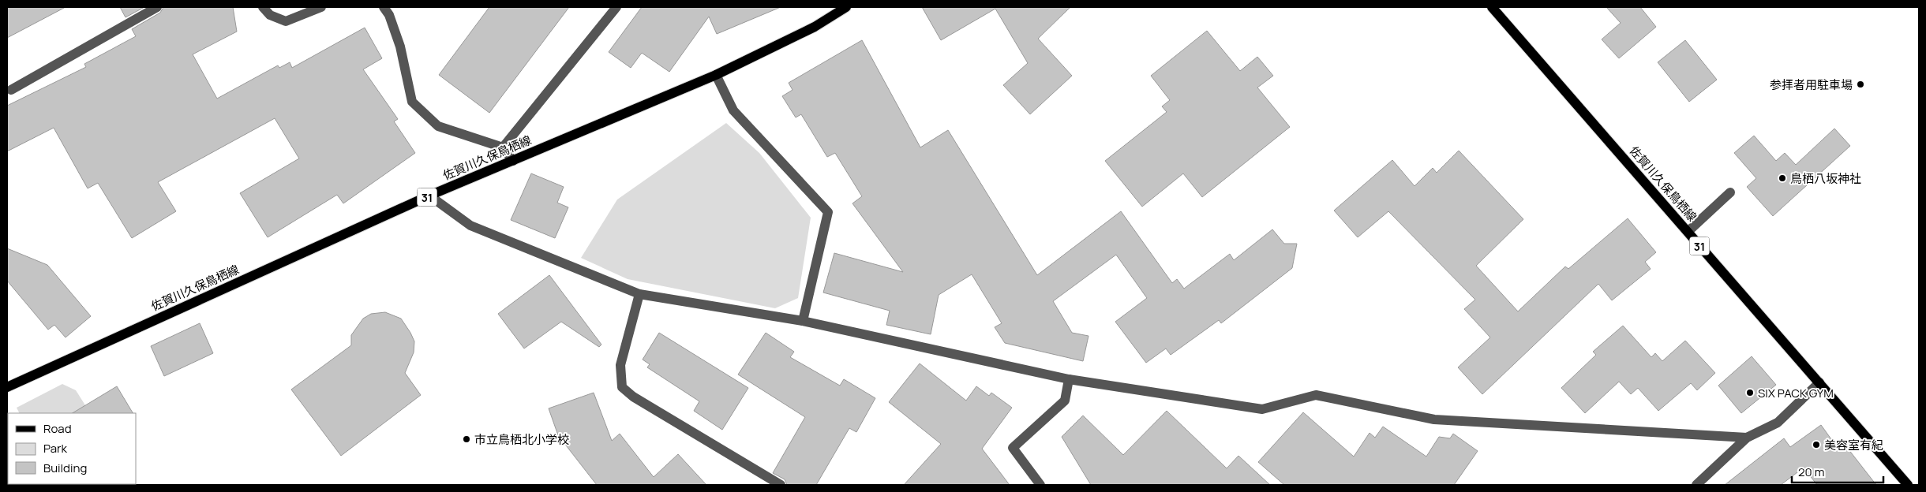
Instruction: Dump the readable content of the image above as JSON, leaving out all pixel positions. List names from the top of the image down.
{
  "streets": {
    "main road": ["佐賀川久保鳥栖線", "31"]
  },
  "places": [
    "参拝者用駐車場",
    "鳥栖八坂神社",
    "SIX PACK GYM",
    "市立鳥栖北小学校",
    "美容室有紀"
  ],
  "legend": ["Road", "Park", "Building"],
  "scale_bar": "20 m"
}
